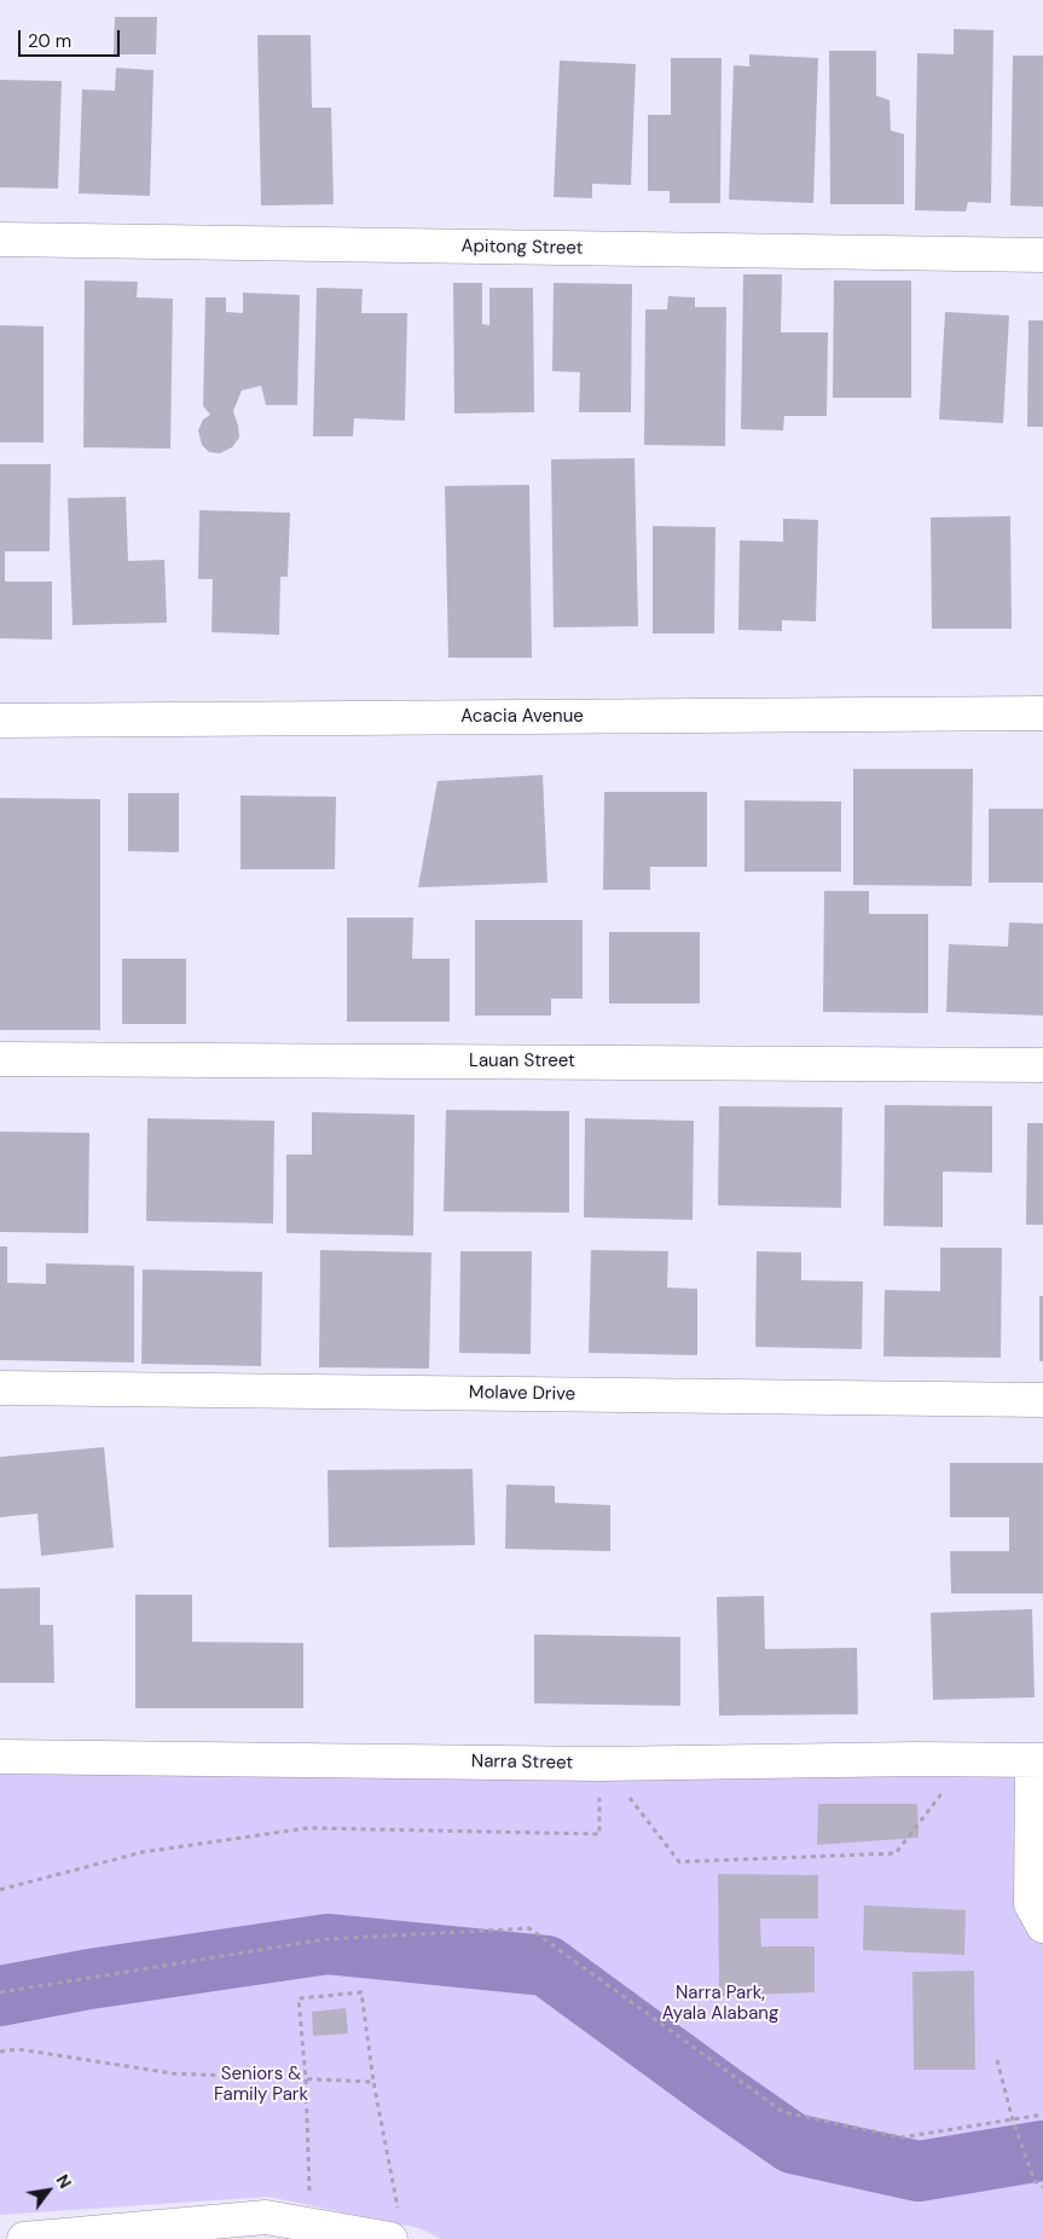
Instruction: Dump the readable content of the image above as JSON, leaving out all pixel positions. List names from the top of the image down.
{
  "streets": {
    "street": [
      "Apitong Street",
      "Acacia Avenue",
      "Lauan Street",
      "Molave Drive",
      "Narra Street"
    ]
  },
  "parks": ["Narra Park, Ayala Alabang", "Seniors & Family Park"],
  "scale_bar": "20 m",
  "north": "top right"
}
